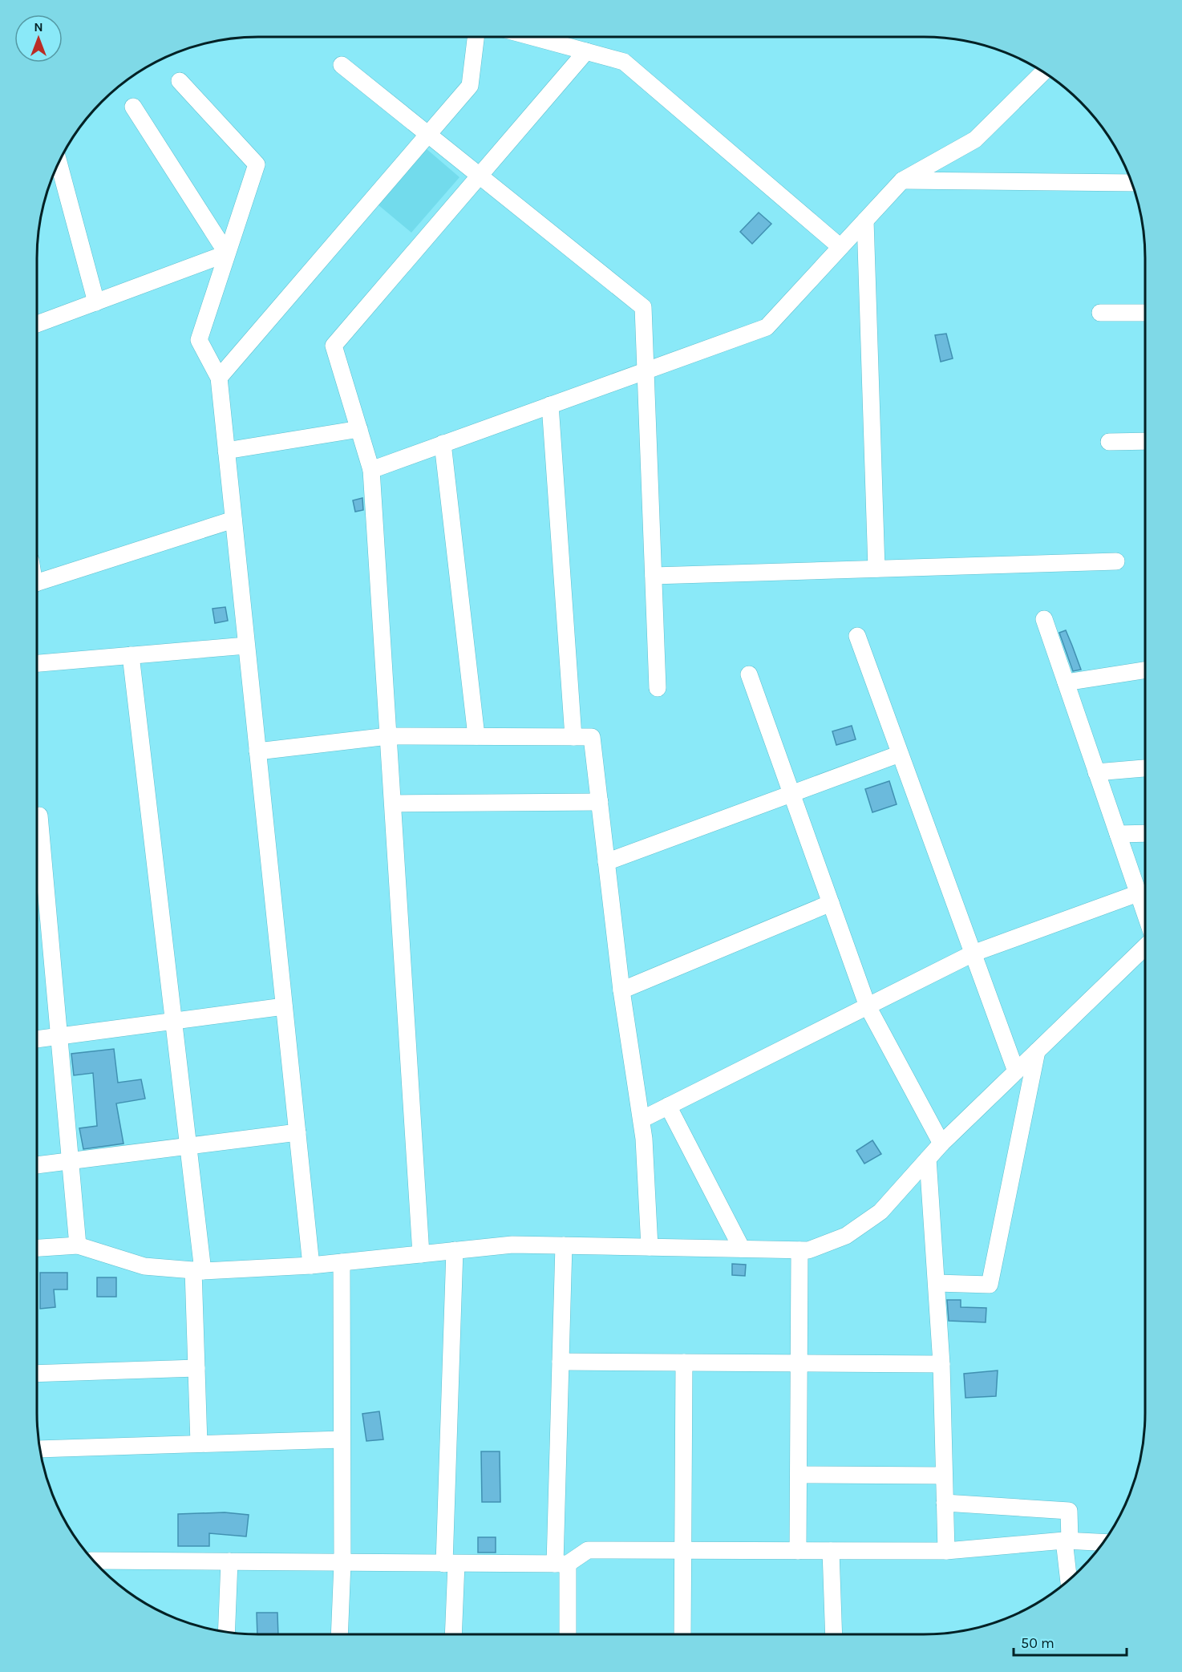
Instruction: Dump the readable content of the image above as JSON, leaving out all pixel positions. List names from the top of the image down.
{
  "scale_bar": "50 m",
  "north": "top"
}
